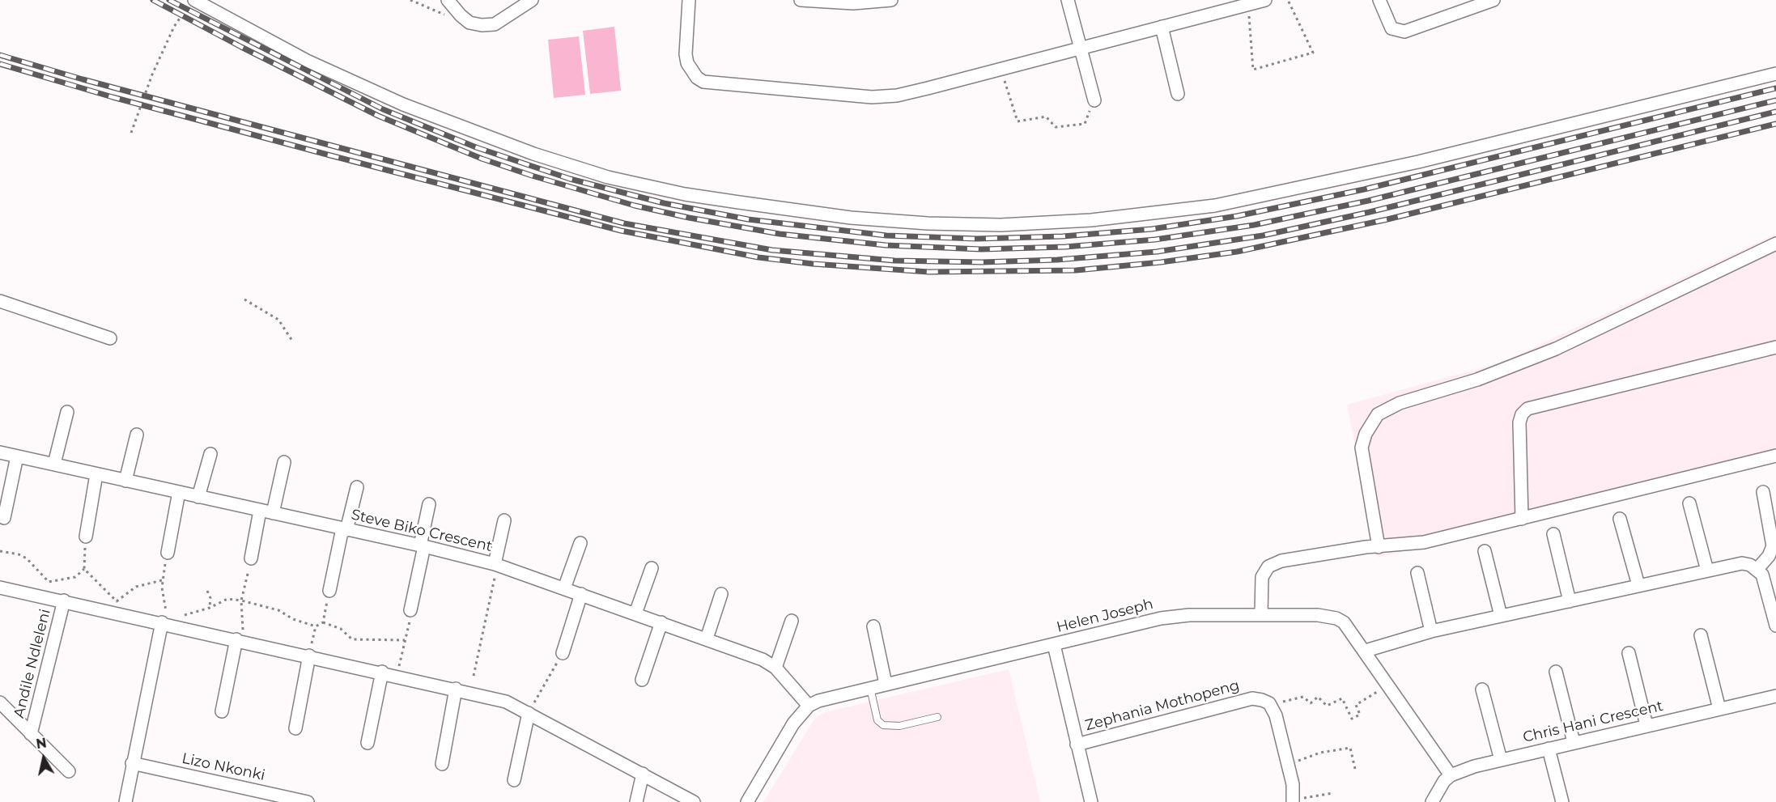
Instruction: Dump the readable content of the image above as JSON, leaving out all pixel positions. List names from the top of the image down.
{
  "streets": {
    "street": [
      "Steve Biko Crescent",
      "Helen Joseph",
      "Andile Ndleleni",
      "Zephania Mothopeng",
      "Chris Hani Crescent",
      "Lizo Nkonki"
    ]
  },
  "crossings": [
    ["Steve Biko Crescent", "Helen Joseph"],
    ["Helen Joseph", "Chris Hani Crescent"]
  ],
  "north": "top"
}
